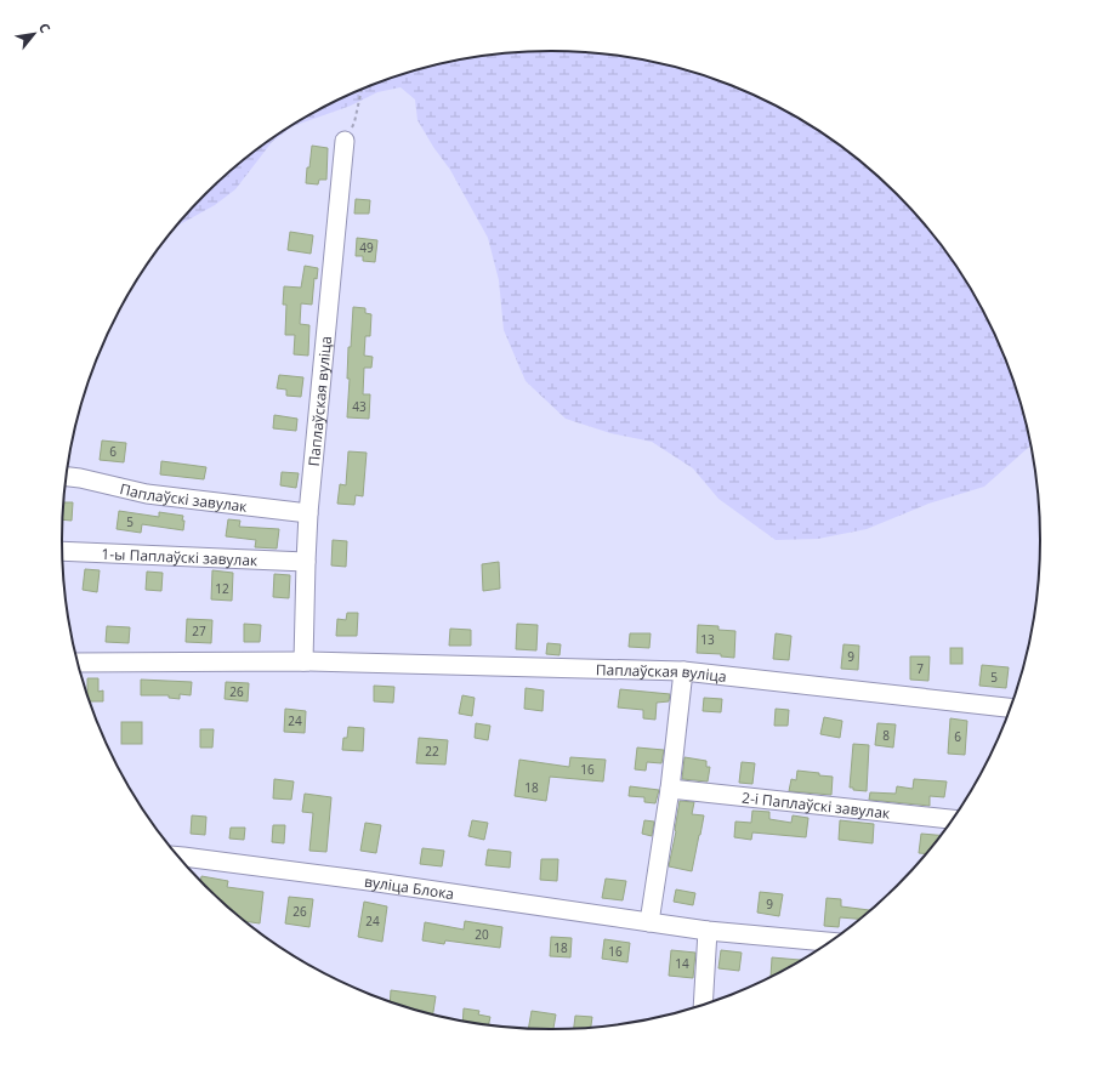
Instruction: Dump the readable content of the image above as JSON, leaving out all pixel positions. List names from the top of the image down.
{
  "streets": {
    "street": [
      "Паплаўская вуліца",
      "Паплаўскі завулак",
      "1-ы Паплаўскі завулак",
      "2-і Паплаўскі завулак",
      "вуліца Блока"
    ]
  },
  "crossings": [
    ["Паплаўская вуліца", "Паплаўскі завулак"],
    ["Паплаўская вуліца", "1-ы Паплаўскі завулак"]
  ],
  "house_numbers": [
    "49",
    "43",
    "6",
    "5",
    "12",
    "27",
    "13",
    "9",
    "7",
    "5",
    "26",
    "24",
    "8",
    "6",
    "22",
    "16",
    "18",
    "9",
    "26",
    "24",
    "20",
    "18",
    "16",
    "14"
  ],
  "north": "top right"
}
